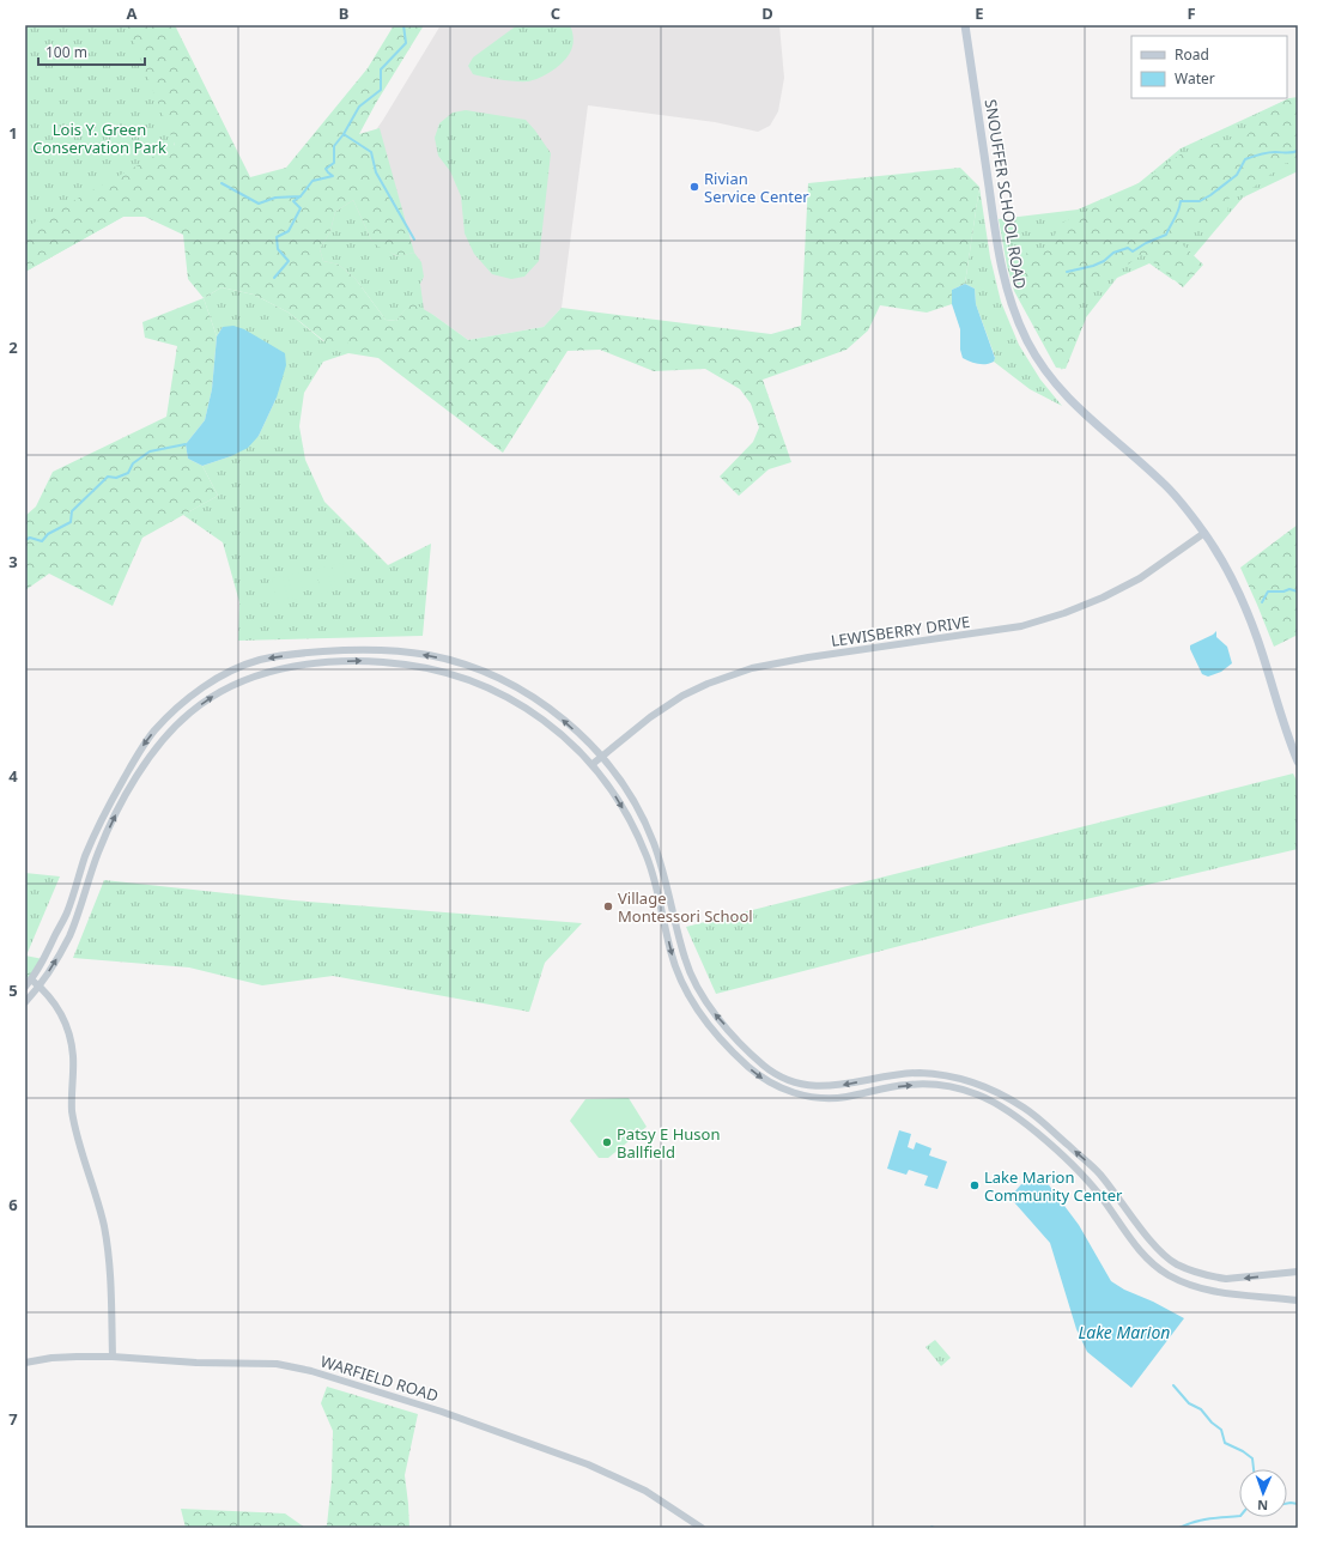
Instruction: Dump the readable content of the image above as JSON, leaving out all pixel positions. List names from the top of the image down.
{
  "streets": {
    "main road": ["SNOUFFER SCHOOL ROAD"],
    "street": ["LEWISBERRY DRIVE", "WARFIELD ROAD"]
  },
  "crossings": [
    ["SNOUFFER SCHOOL ROAD", "LEWISBERRY DRIVE"]
  ],
  "water": ["Lake Marion"],
  "parks": ["Lois Y. Green Conservation Park"],
  "places": [
    "Rivian Service Center",
    "Village Montessori School",
    "Patsy E Huson Ballfield",
    "Lake Marion Community Center"
  ],
  "legend": ["Road", "Water"],
  "scale_bar": "100 m",
  "north": "bottom",
  "grid": {
    "columns": [
      "A",
      "B",
      "C",
      "D",
      "E",
      "F"
    ],
    "rows": [
      "1",
      "2",
      "3",
      "4",
      "5",
      "6",
      "7"
    ]
  }
}
